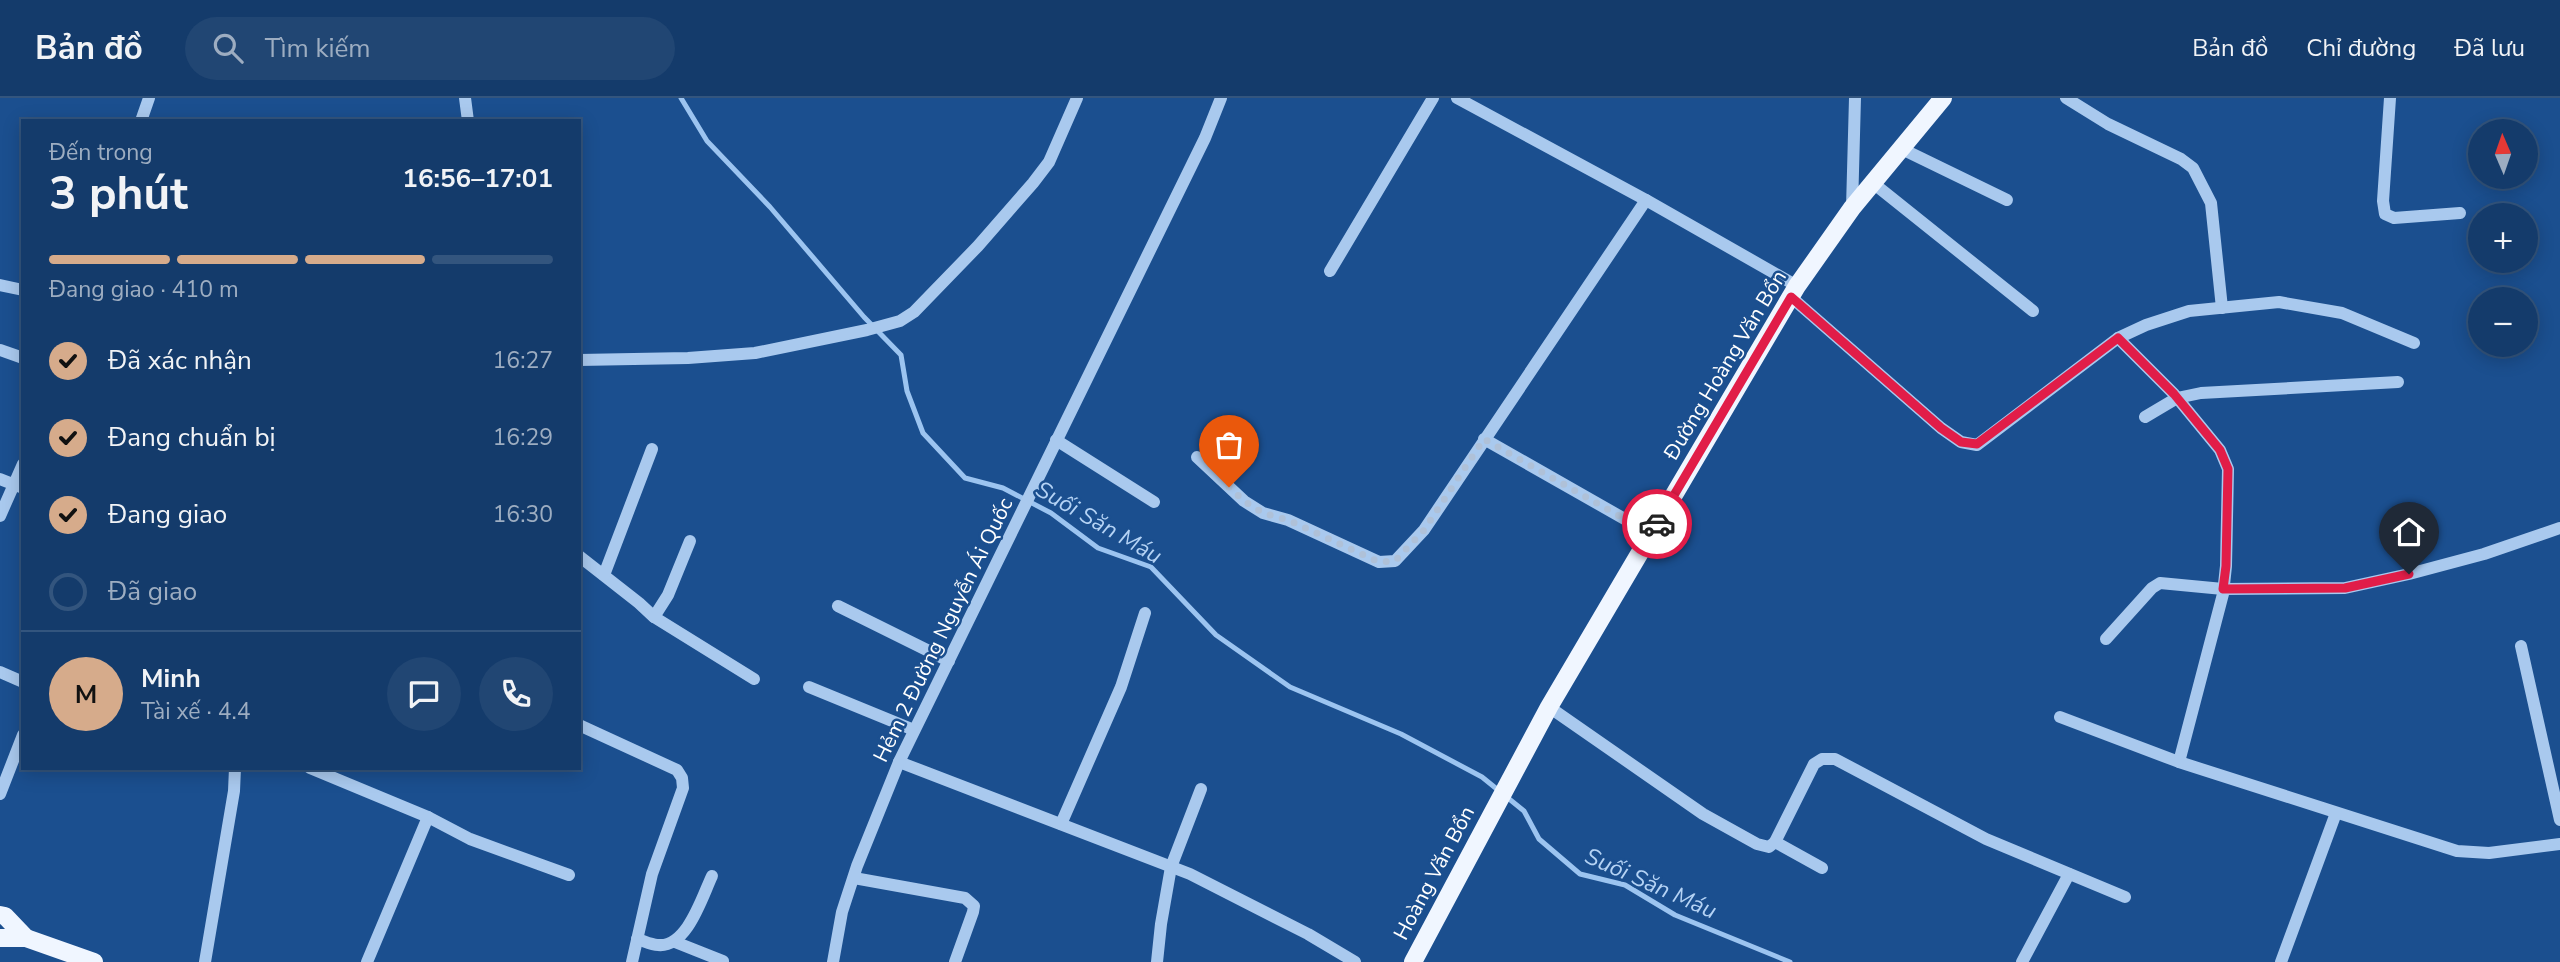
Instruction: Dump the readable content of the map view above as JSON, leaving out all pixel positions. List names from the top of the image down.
{
  "streets": {
    "main road": ["Đường Hoàng Văn Bổn", "Hoàng Văn Bổn"],
    "street": ["Hẻm 2 Đường Nguyễn Ái Quốc"]
  },
  "crossings": [
    ["Đường Hoàng Văn Bổn", "Hoàng Văn Bổn"]
  ],
  "water": ["Suối Săn Máu"],
  "north": "top",
  "page": {
    "header": "Bản đồ",
    "search": "Tìm kiếm",
    "nav": ["Bản đồ", "Chỉ đường", "Đã lưu"],
    "map_buttons": ["+", "−"],
    "heading": ["3 phút", "Đến trong", "16:56–17:01"],
    "panel": ["Minh", "Tài xế · 4.4"],
    "bar": "Đang giao · 410 m",
    "list": [
      ["Đã xác nhận", "16:27"],
      ["Đang chuẩn bị", "16:29"],
      ["Đang giao", "16:30"],
      "Đã giao"
    ],
    "round": "M"
  }
}
